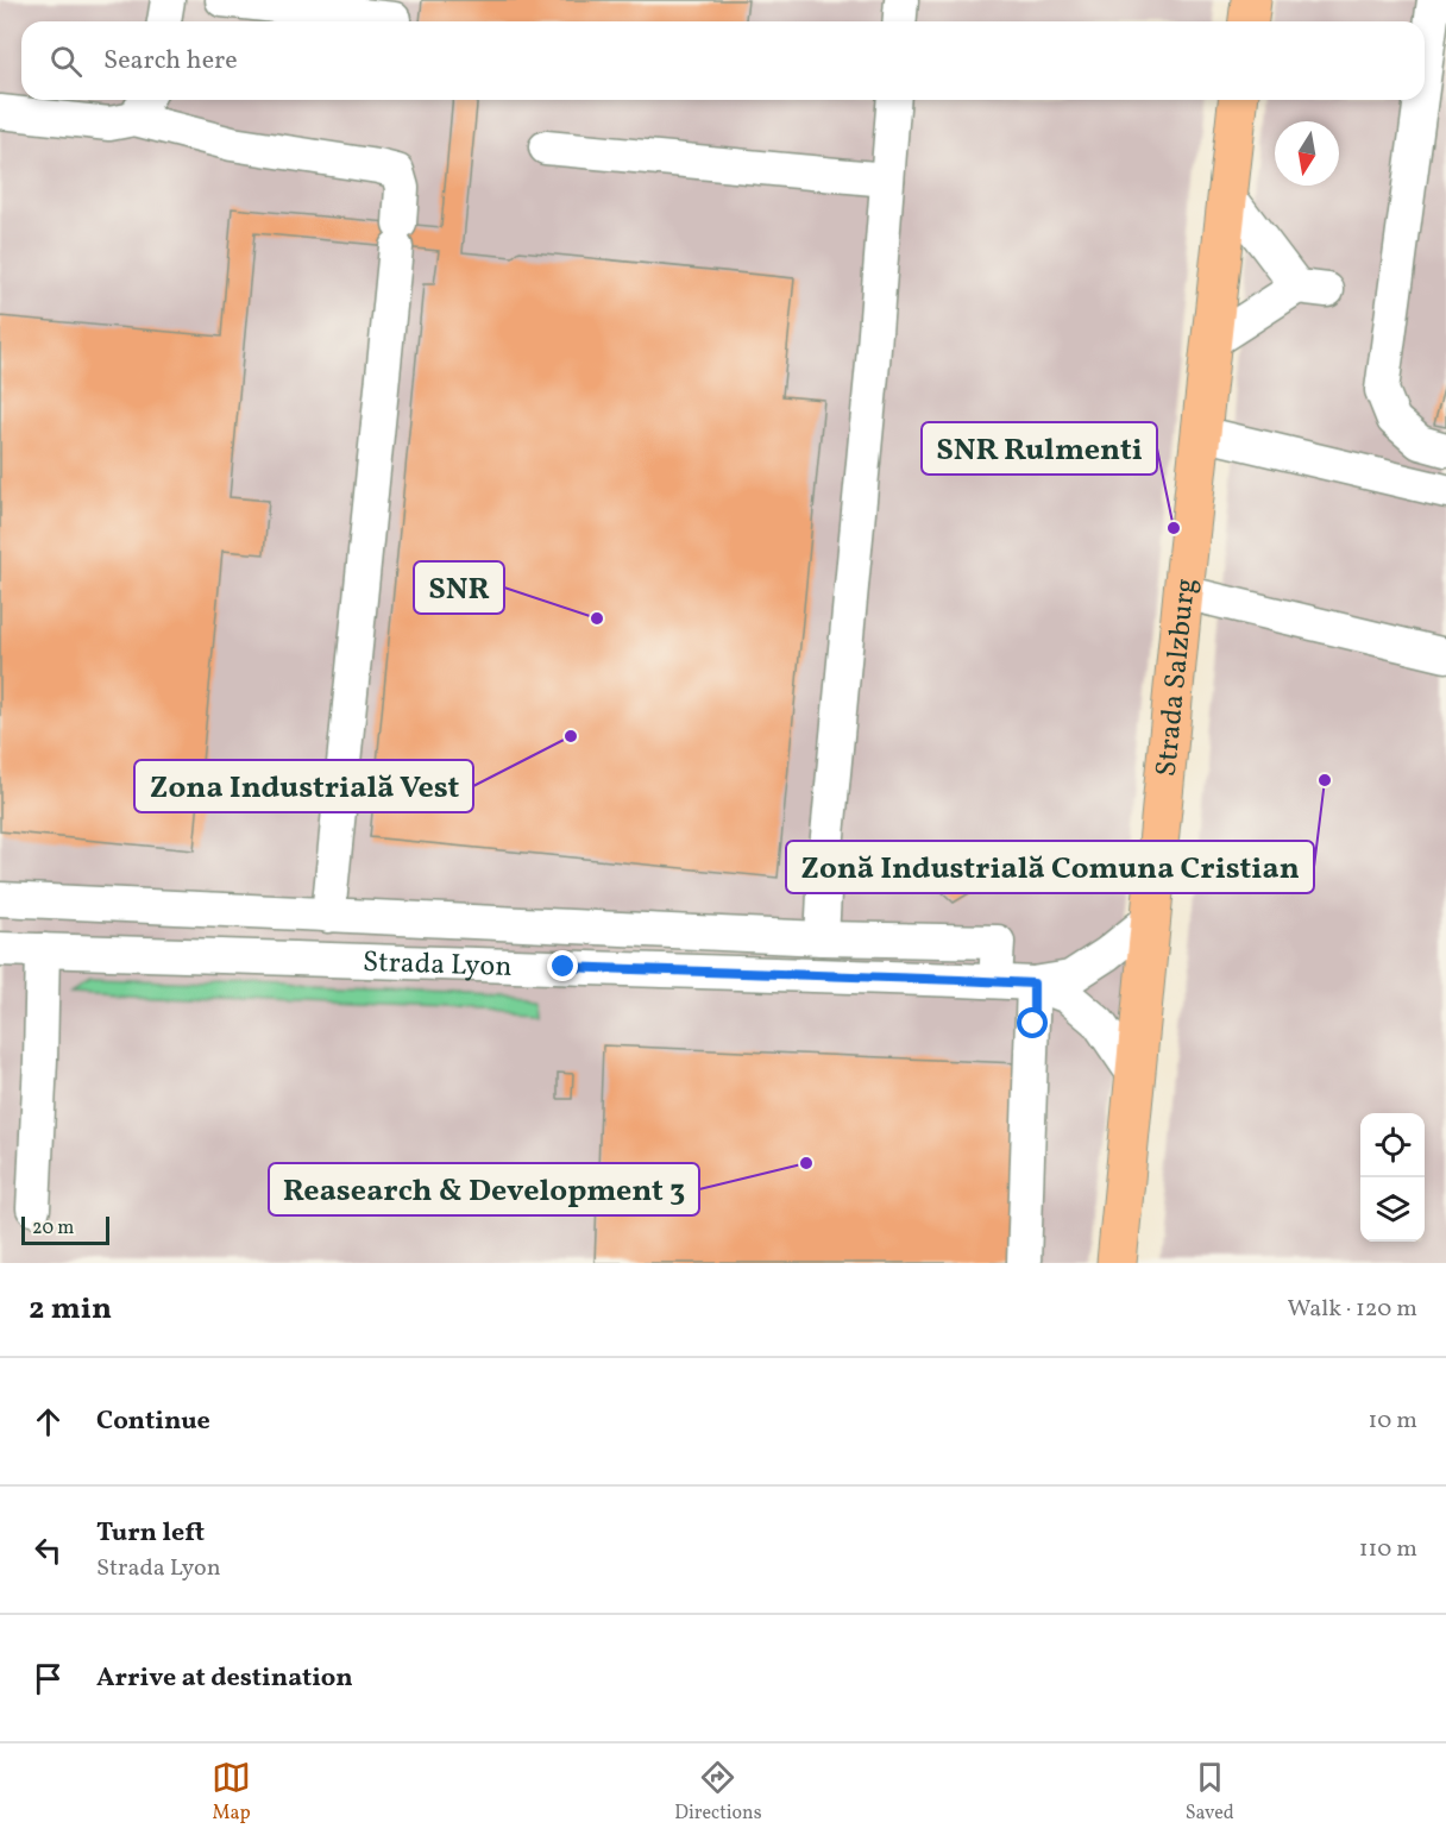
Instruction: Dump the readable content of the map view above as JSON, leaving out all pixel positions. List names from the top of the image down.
{
  "streets": {
    "main road": ["Strada Salzburg"],
    "street": ["Strada Lyon"]
  },
  "crossings": [
    ["Strada Salzburg", "Strada Lyon"]
  ],
  "places": [
    "SNR Rulmenti",
    "SNR",
    "Zona Industrială Vest",
    "Zonă Industrială Comuna Cristian",
    "Reasearch & Development 3"
  ],
  "scale_bar": "20 m",
  "north": "bottom",
  "page": {
    "search": "Search here",
    "scale": "20 m",
    "heading": ["2 min", "Walk · 120 m"],
    "list": [
      ["Continue", "10 m"],
      ["Turn left", "Strada Lyon", "110 m"],
      "Arrive at destination"
    ],
    "nav": ["Map", "Directions", "Saved"]
  }
}
